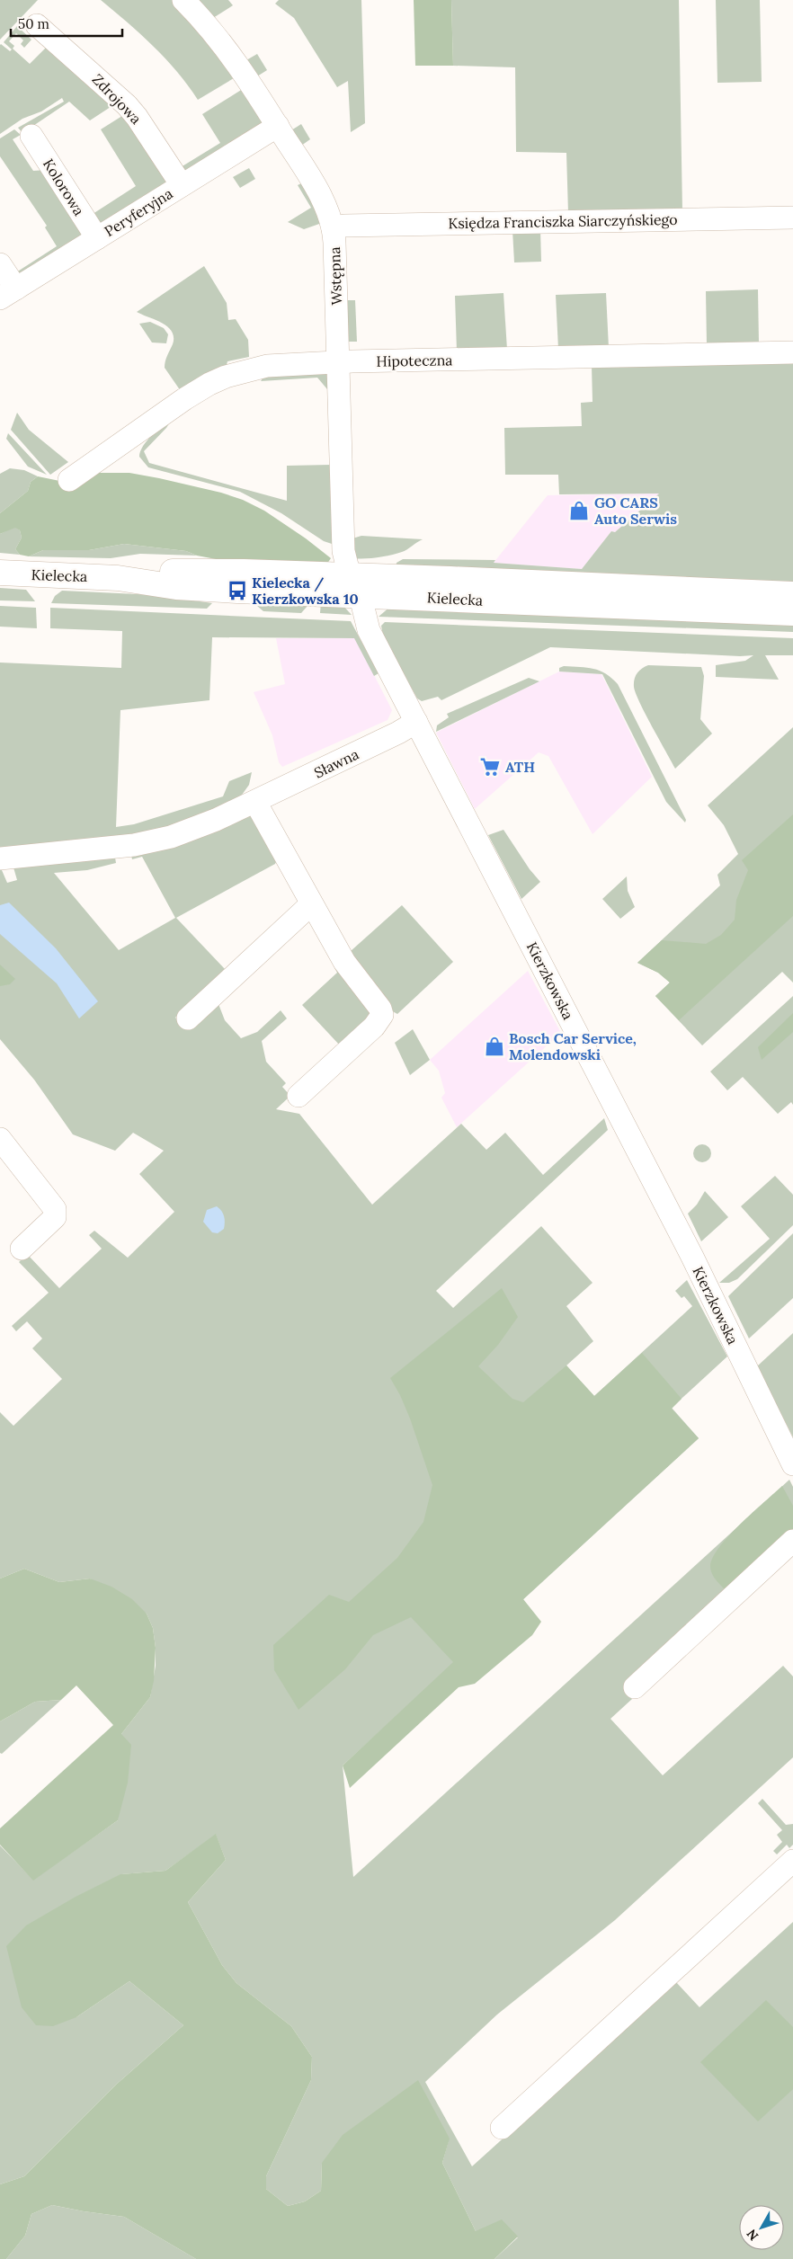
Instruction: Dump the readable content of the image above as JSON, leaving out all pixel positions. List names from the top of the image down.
{
  "streets": {
    "main road": ["Kielecka"],
    "street": [
      "Zdrojowa",
      "Kolorowa",
      "Peryferyjna",
      "Księdza Franciszka Siarczyńskiego",
      "Wstępna",
      "Hipoteczna",
      "Sławna",
      "Kierzkowska"
    ]
  },
  "crossings": [
    ["Zdrojowa", "Peryferyjna"],
    ["Kolorowa", "Peryferyjna"],
    ["Peryferyjna", "Wstępna"],
    ["Księdza Franciszka Siarczyńskiego", "Wstępna"],
    ["Wstępna", "Hipoteczna"],
    ["Wstępna", "Kielecka"],
    ["Wstępna", "Kierzkowska"],
    ["Kielecka", "Kierzkowska"],
    ["Sławna", "Kierzkowska"]
  ],
  "places": {
    "shop": ["GO CARS Auto Serwis", "Bosch Car Service, Molendowski"],
    "bus stop": ["Kielecka / Kierzkowska 10"],
    "supermarket": ["ATH"]
  },
  "scale_bar": "50 m",
  "north": "bottom left"
}
